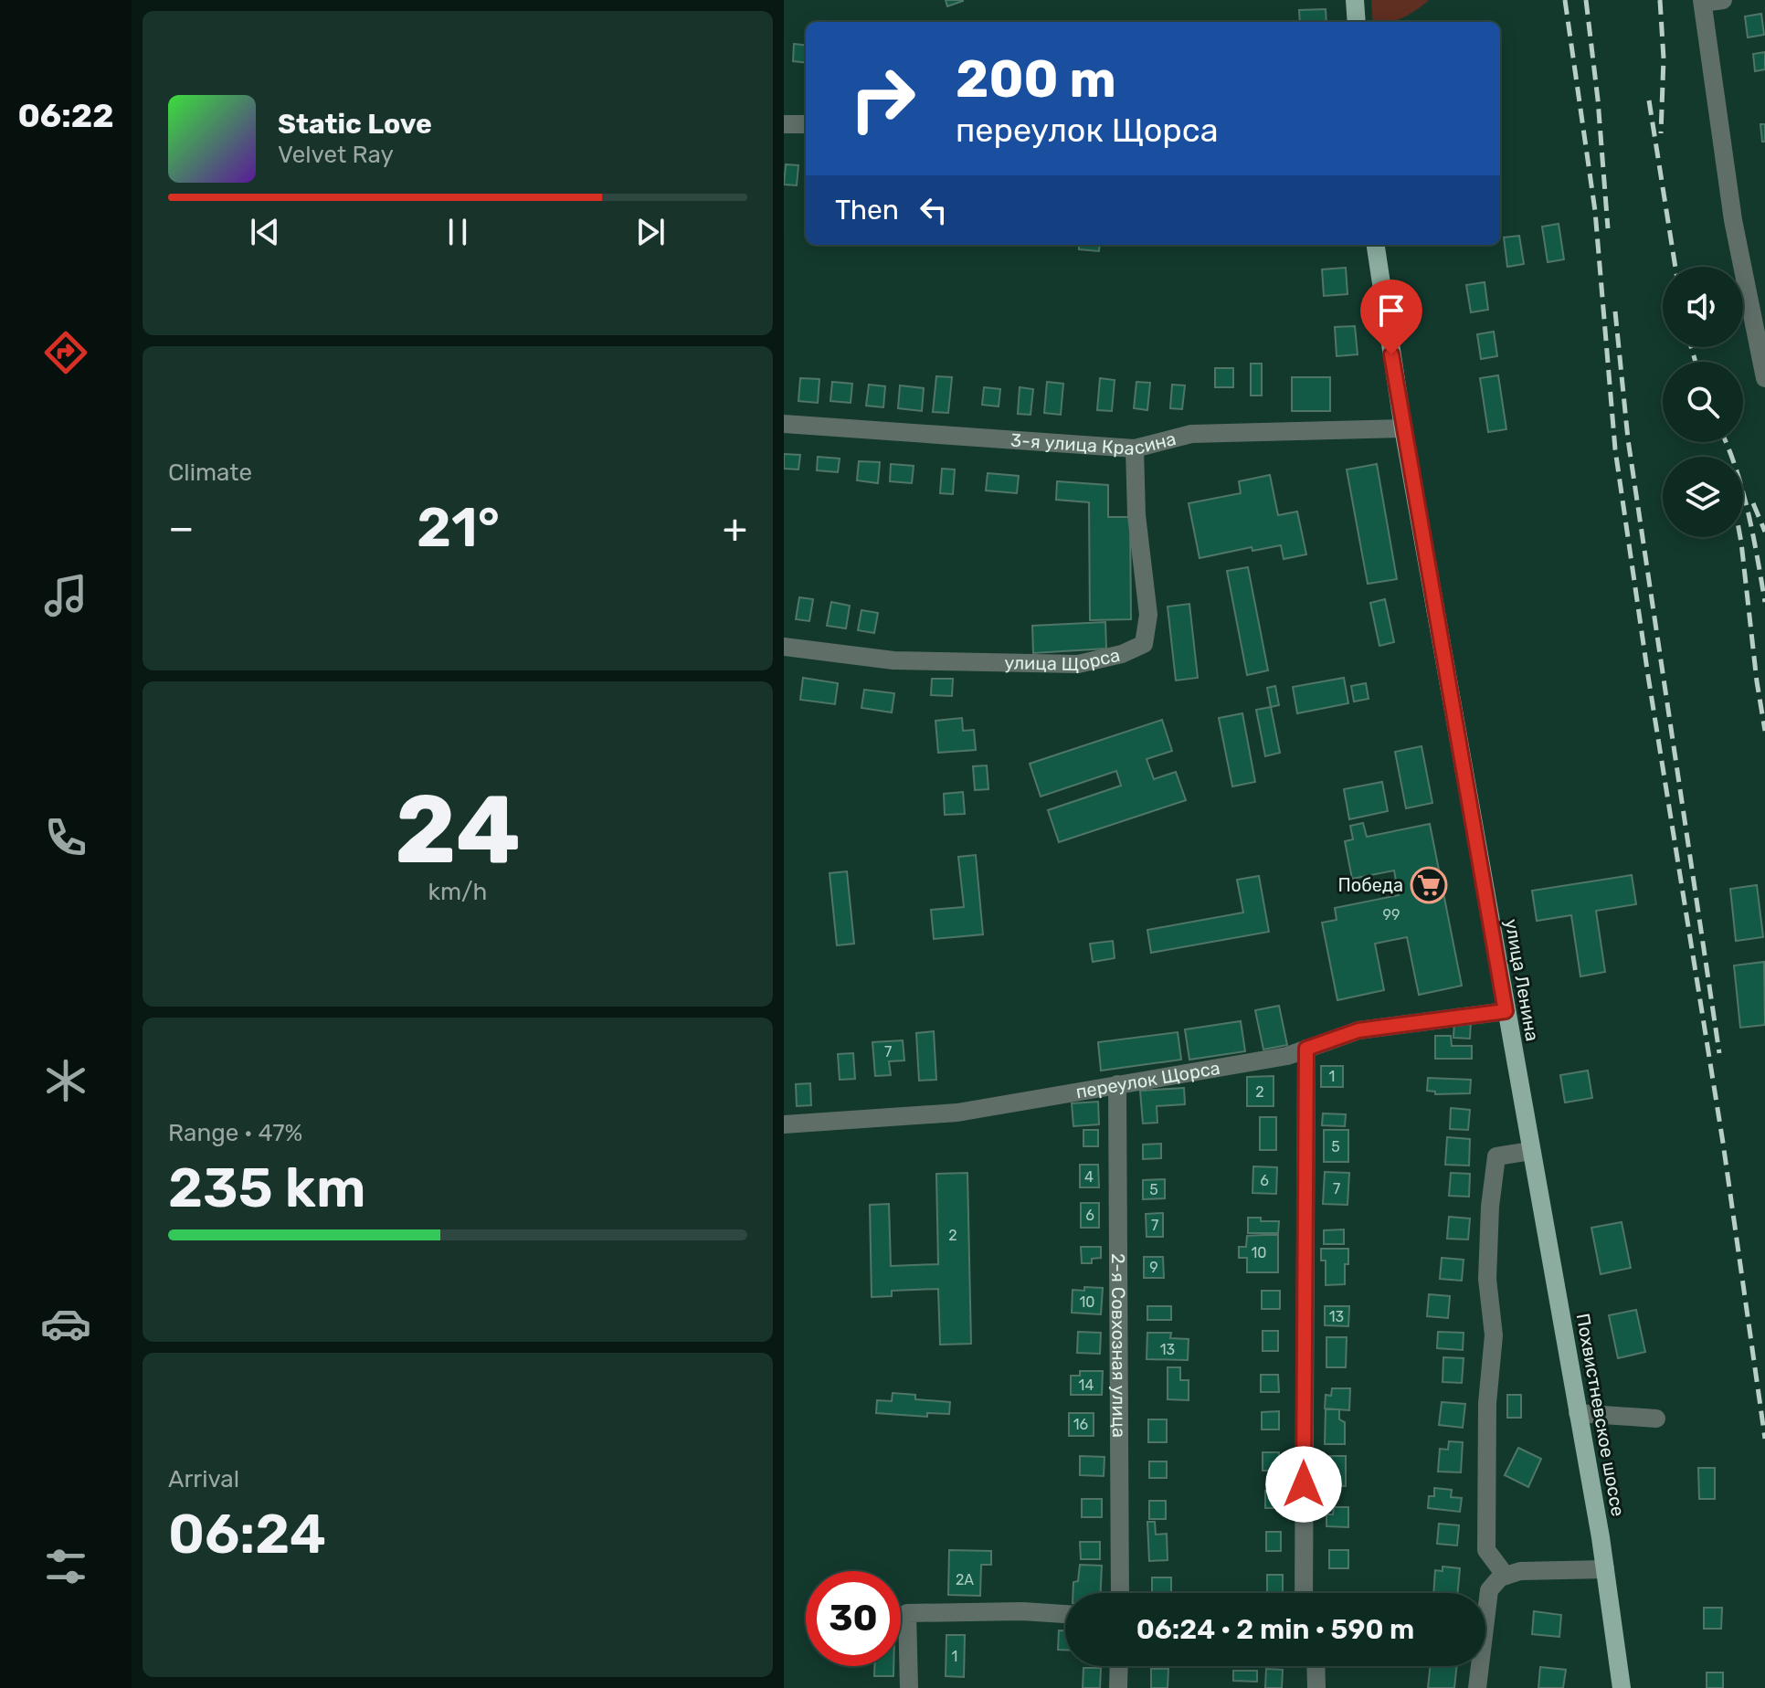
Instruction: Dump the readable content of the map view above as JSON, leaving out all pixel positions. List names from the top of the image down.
{
  "streets": {
    "main road": ["улица Ленина", "Похвистневское шоссе"],
    "street": [
      "3-я улица Красина",
      "улица Щорса",
      "переулок Щорса",
      "2-я Совхозная улица"
    ]
  },
  "crossings": [
    ["3-я улица Красина", "улица Щорса"],
    ["3-я улица Красина", "улица Ленина"],
    ["улица Ленина", "переулок Щорса"],
    ["улица Ленина", "Похвистневское шоссе"],
    ["переулок Щорса", "2-я Совхозная улица"]
  ],
  "places": {
    "supermarket": ["Победа"]
  },
  "house_numbers": [
    "99",
    "7",
    "1",
    "2",
    "5",
    "4",
    "6",
    "7",
    "5",
    "6",
    "7",
    "2",
    "10",
    "9",
    "10",
    "13",
    "13",
    "14",
    "16",
    "2А",
    "1"
  ],
  "page": {
    "tabs": "06:22",
    "turn": ["200 m", "переулок Щорса"],
    "song": ["Static Love", "Velvet Ray"],
    "then": "Then",
    "tile": [
      "Climate",
      ["24", "km/h"],
      ["Range · 47%", "235 km"],
      ["Arrival", "06:24"]
    ],
    "heat": ["−", "21°", "+"],
    "limit": "30",
    "trip": "06:24 · 2 min · 590 m"
  }
}
